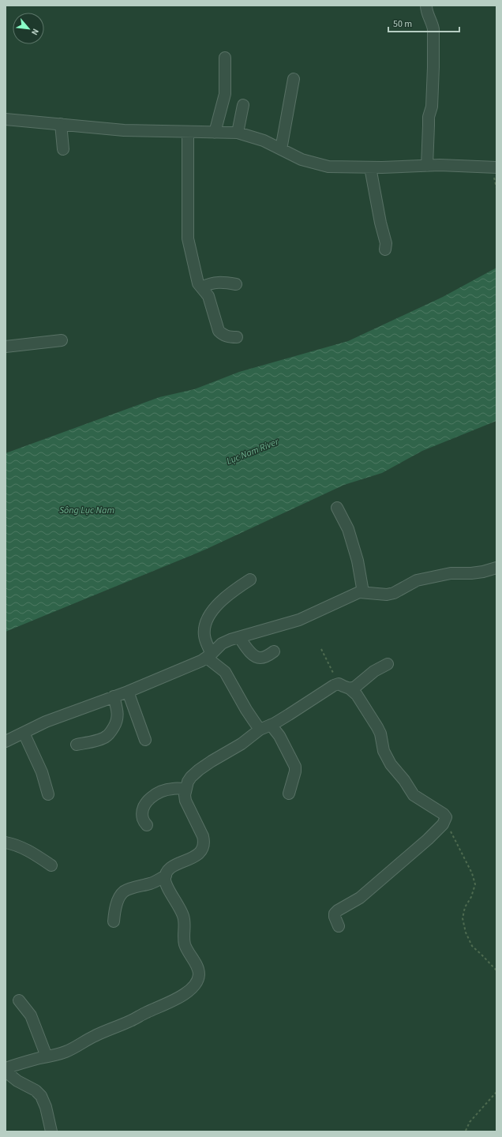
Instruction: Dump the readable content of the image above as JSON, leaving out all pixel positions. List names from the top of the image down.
{
  "water": ["Lục Nam River", "Sông Lục Nam"],
  "scale_bar": "50 m",
  "north": "bottom right"
}
